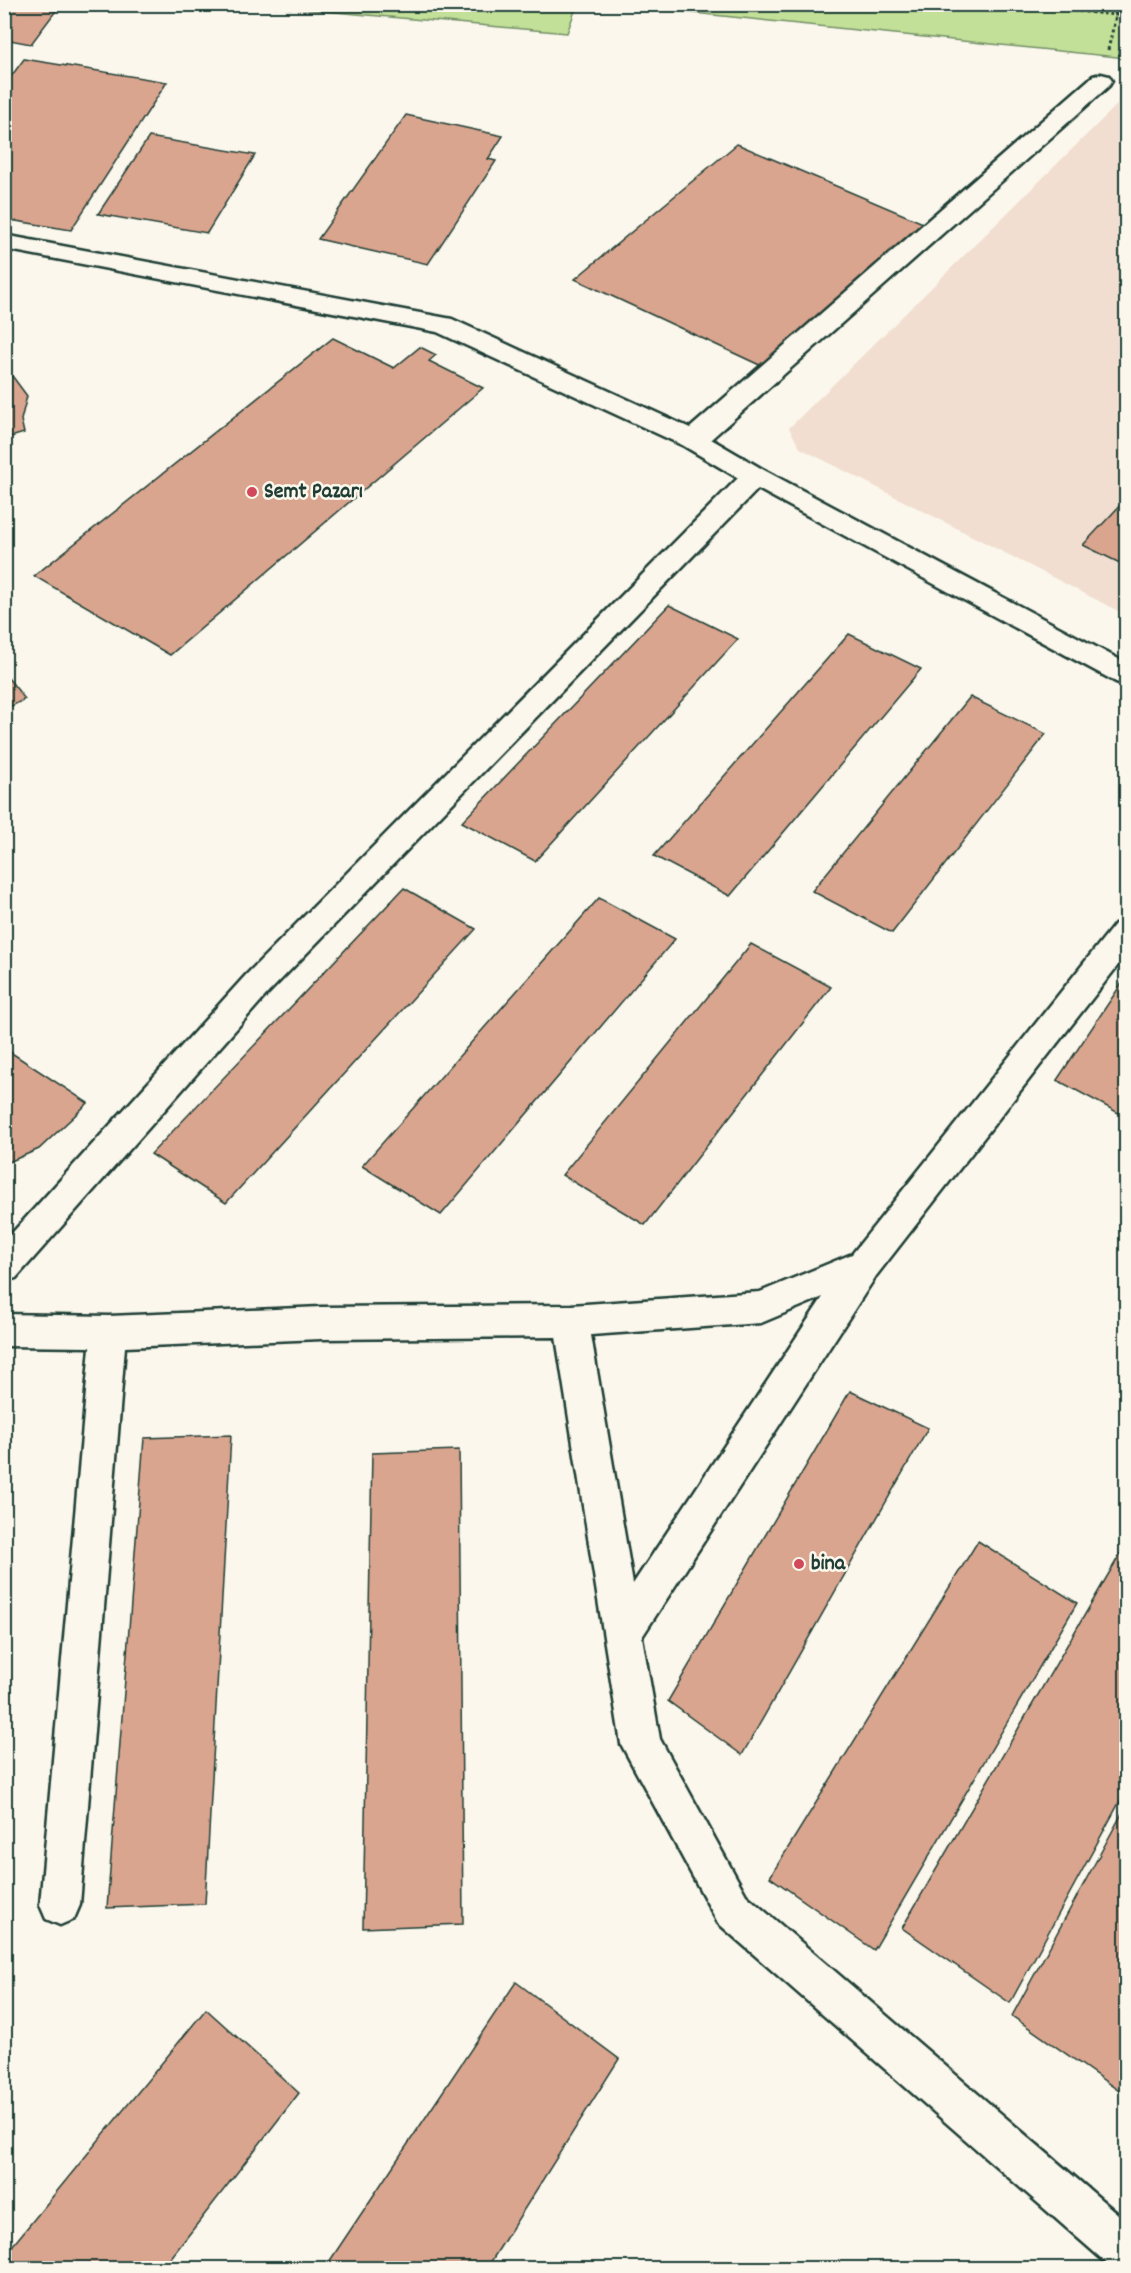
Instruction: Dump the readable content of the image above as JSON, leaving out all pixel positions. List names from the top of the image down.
{
  "places": ["Semt Pazarı", "bina"]
}
